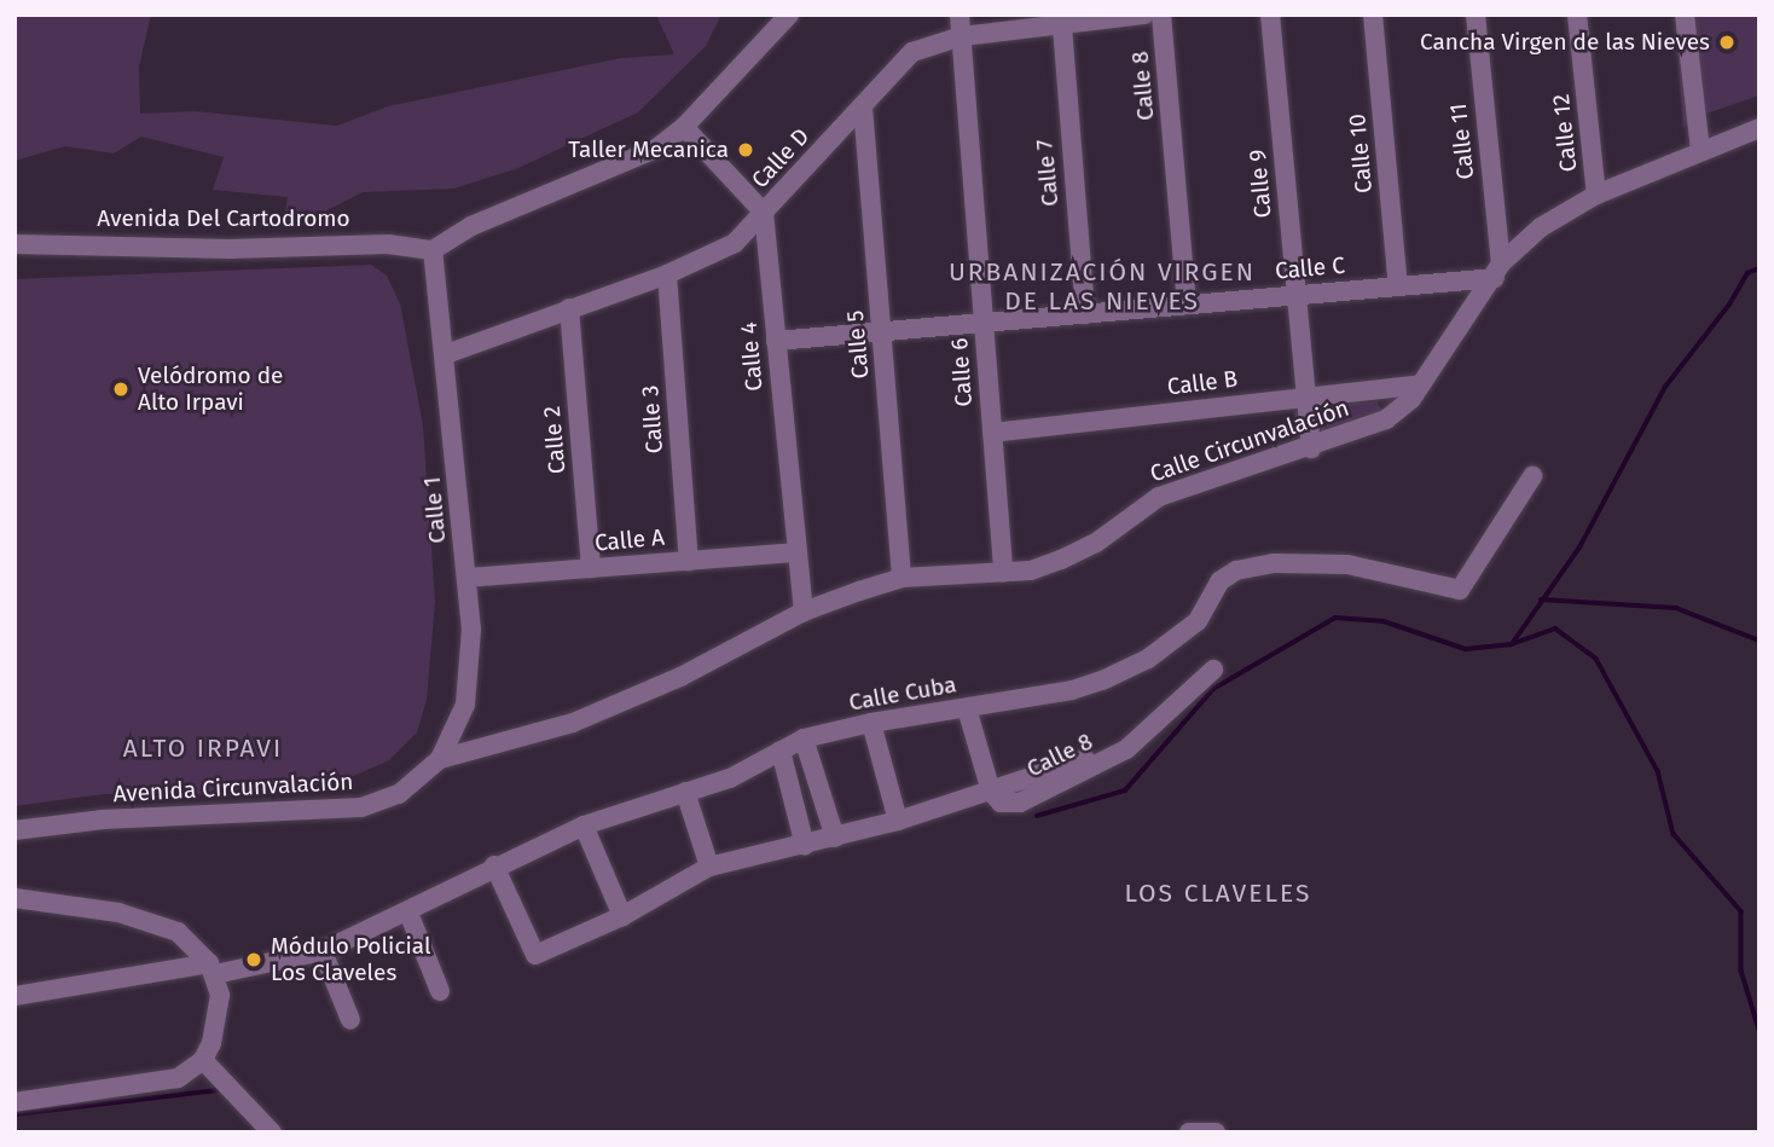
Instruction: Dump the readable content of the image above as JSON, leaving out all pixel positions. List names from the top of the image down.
{
  "streets": {
    "street": [
      "Calle 8",
      "Calle 12",
      "Calle 11",
      "Calle 10",
      "Calle D",
      "Calle 7",
      "Calle 9",
      "Avenida Del Cartodromo",
      "Calle C",
      "Calle 5",
      "Calle 4",
      "Calle 6",
      "Calle B",
      "Calle 3",
      "Calle 2",
      "Calle Circunvalación",
      "Calle 1",
      "Calle A",
      "Calle Cuba",
      "Avenida Circunvalación"
    ]
  },
  "crossings": [
    ["Calle 8", "Calle C"],
    ["Calle 12", "Calle Circunvalación"],
    ["Calle 11", "Calle C"],
    ["Calle 11", "Calle Circunvalación"],
    ["Calle 10", "Calle C"],
    ["Calle D", "Calle 7"],
    ["Calle D", "Calle 5"],
    ["Calle D", "Calle 4"],
    ["Calle D", "Calle 6"],
    ["Calle D", "Calle 3"],
    ["Calle D", "Calle 2"],
    ["Calle D", "Calle 1"],
    ["Calle 7", "Calle C"],
    ["Calle 9", "Calle C"],
    ["Calle 9", "Calle B"],
    ["Calle 9", "Calle Circunvalación"],
    ["Avenida Del Cartodromo", "Calle 1"],
    ["Calle C", "Calle 5"],
    ["Calle C", "Calle 4"],
    ["Calle C", "Calle 6"],
    ["Calle C", "Calle Circunvalación"],
    ["Calle 5", "Calle Circunvalación"],
    ["Calle 4", "Calle Circunvalación"],
    ["Calle 4", "Calle A"],
    ["Calle 6", "Calle B"],
    ["Calle 6", "Calle Circunvalación"],
    ["Calle B", "Calle Circunvalación"],
    ["Calle 3", "Calle A"],
    ["Calle 2", "Calle A"],
    ["Calle Circunvalación", "Calle 1"],
    ["Calle Circunvalación", "Avenida Circunvalación"],
    ["Calle 1", "Calle A"],
    ["Calle 1", "Avenida Circunvalación"]
  ],
  "districts": ["URBANIZACIÓN VIRGEN DE LAS NIEVES", "ALTO IRPAVI", "LOS CLAVELES"],
  "places": [
    "Cancha Virgen de las Nieves",
    "Taller Mecanica",
    "Velódromo de Alto Irpavi",
    "Módulo Policial Los Claveles"
  ]
}
